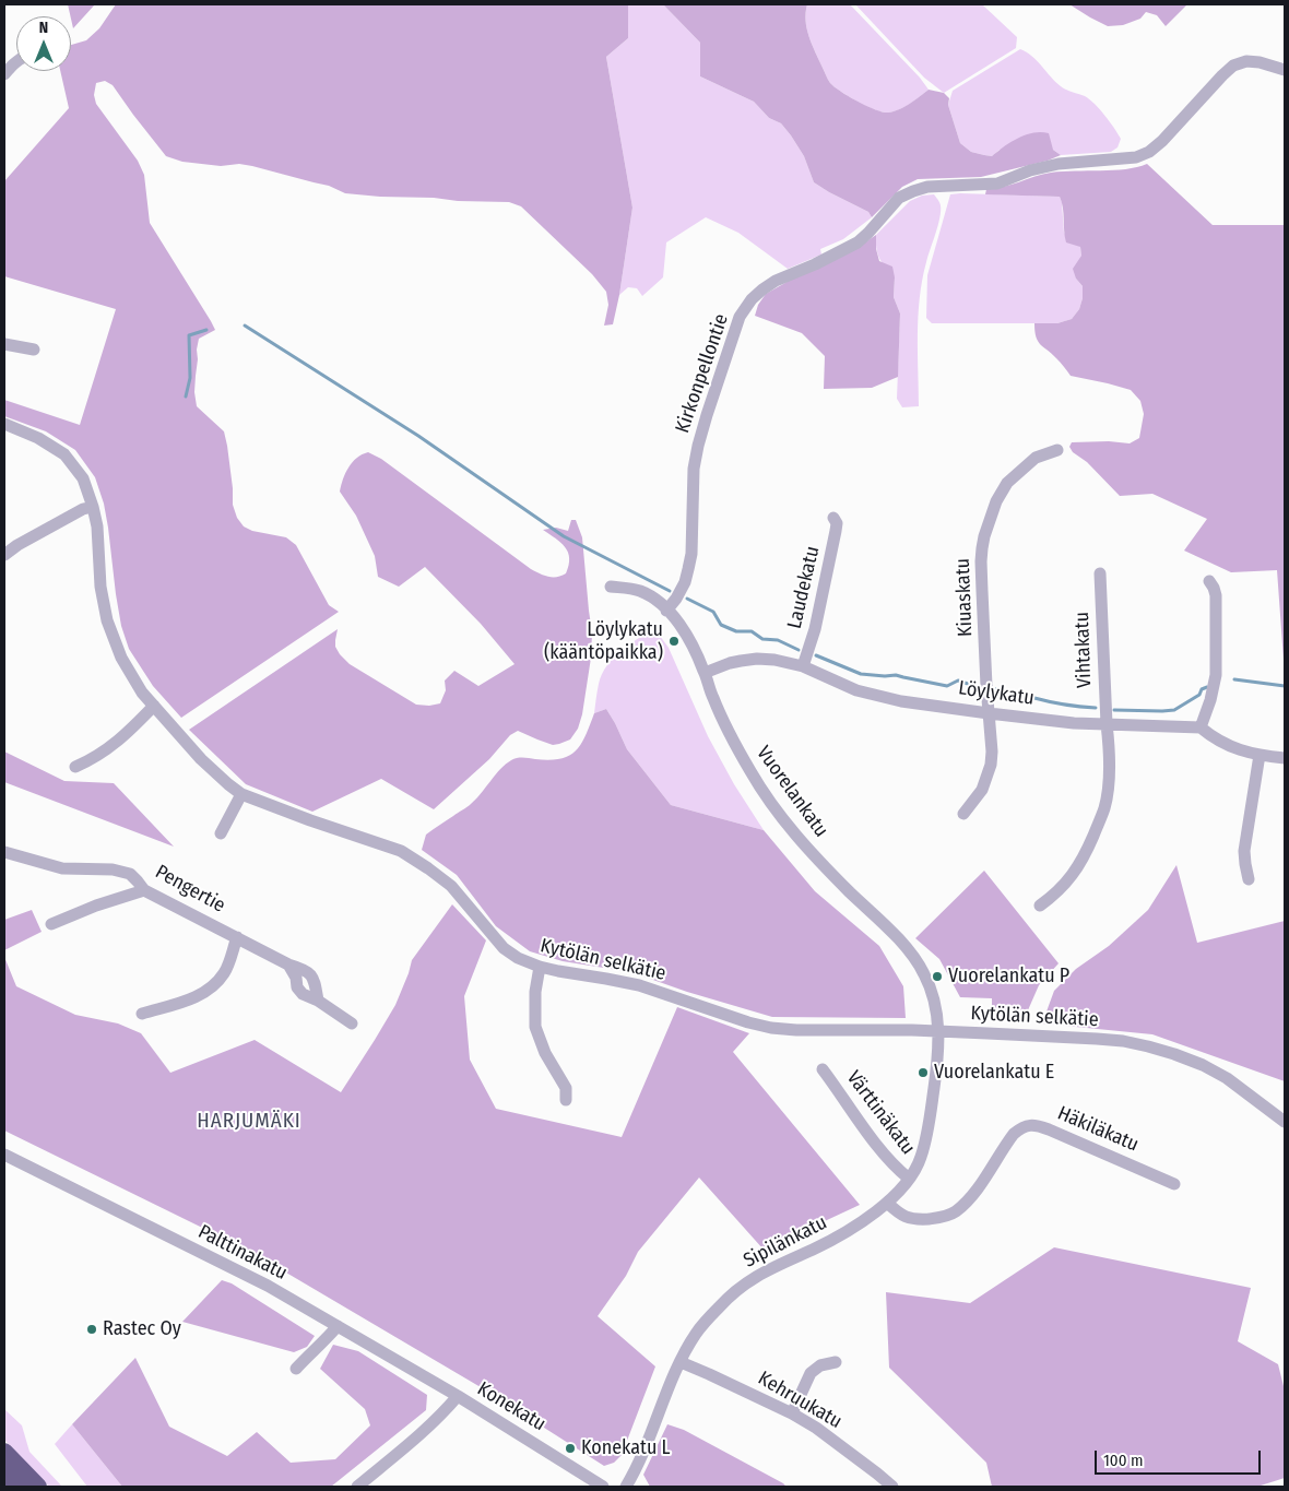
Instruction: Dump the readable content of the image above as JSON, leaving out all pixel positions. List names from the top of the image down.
{
  "streets": {
    "street": [
      "Kirkonpellontie",
      "Laudekatu",
      "Kiuaskatu",
      "Vihtakatu",
      "Löylykatu",
      "Vuorelankatu",
      "Pengertie",
      "Kytölän selkätie",
      "Värttinäkatu",
      "Häkiläkatu",
      "Sipilänkatu",
      "Palttinakatu",
      "Kehruukatu",
      "Konekatu"
    ]
  },
  "crossings": [
    ["Kirkonpellontie", "Vuorelankatu"],
    ["Laudekatu", "Löylykatu"],
    ["Kiuaskatu", "Löylykatu"],
    ["Vihtakatu", "Löylykatu"],
    ["Löylykatu", "Vuorelankatu"],
    ["Vuorelankatu", "Kytölän selkätie"],
    ["Vuorelankatu", "Sipilänkatu"],
    ["Kytölän selkätie", "Sipilänkatu"],
    ["Värttinäkatu", "Sipilänkatu"],
    ["Häkiläkatu", "Sipilänkatu"],
    ["Sipilänkatu", "Kehruukatu"],
    ["Palttinakatu", "Konekatu"]
  ],
  "districts": ["HARJUMÄKI"],
  "places": [
    "Löylykatu (kääntöpaikka)",
    "Vuorelankatu P",
    "Vuorelankatu E",
    "Rastec Oy",
    "Konekatu L"
  ],
  "scale_bar": "100 m",
  "north": "top"
}
